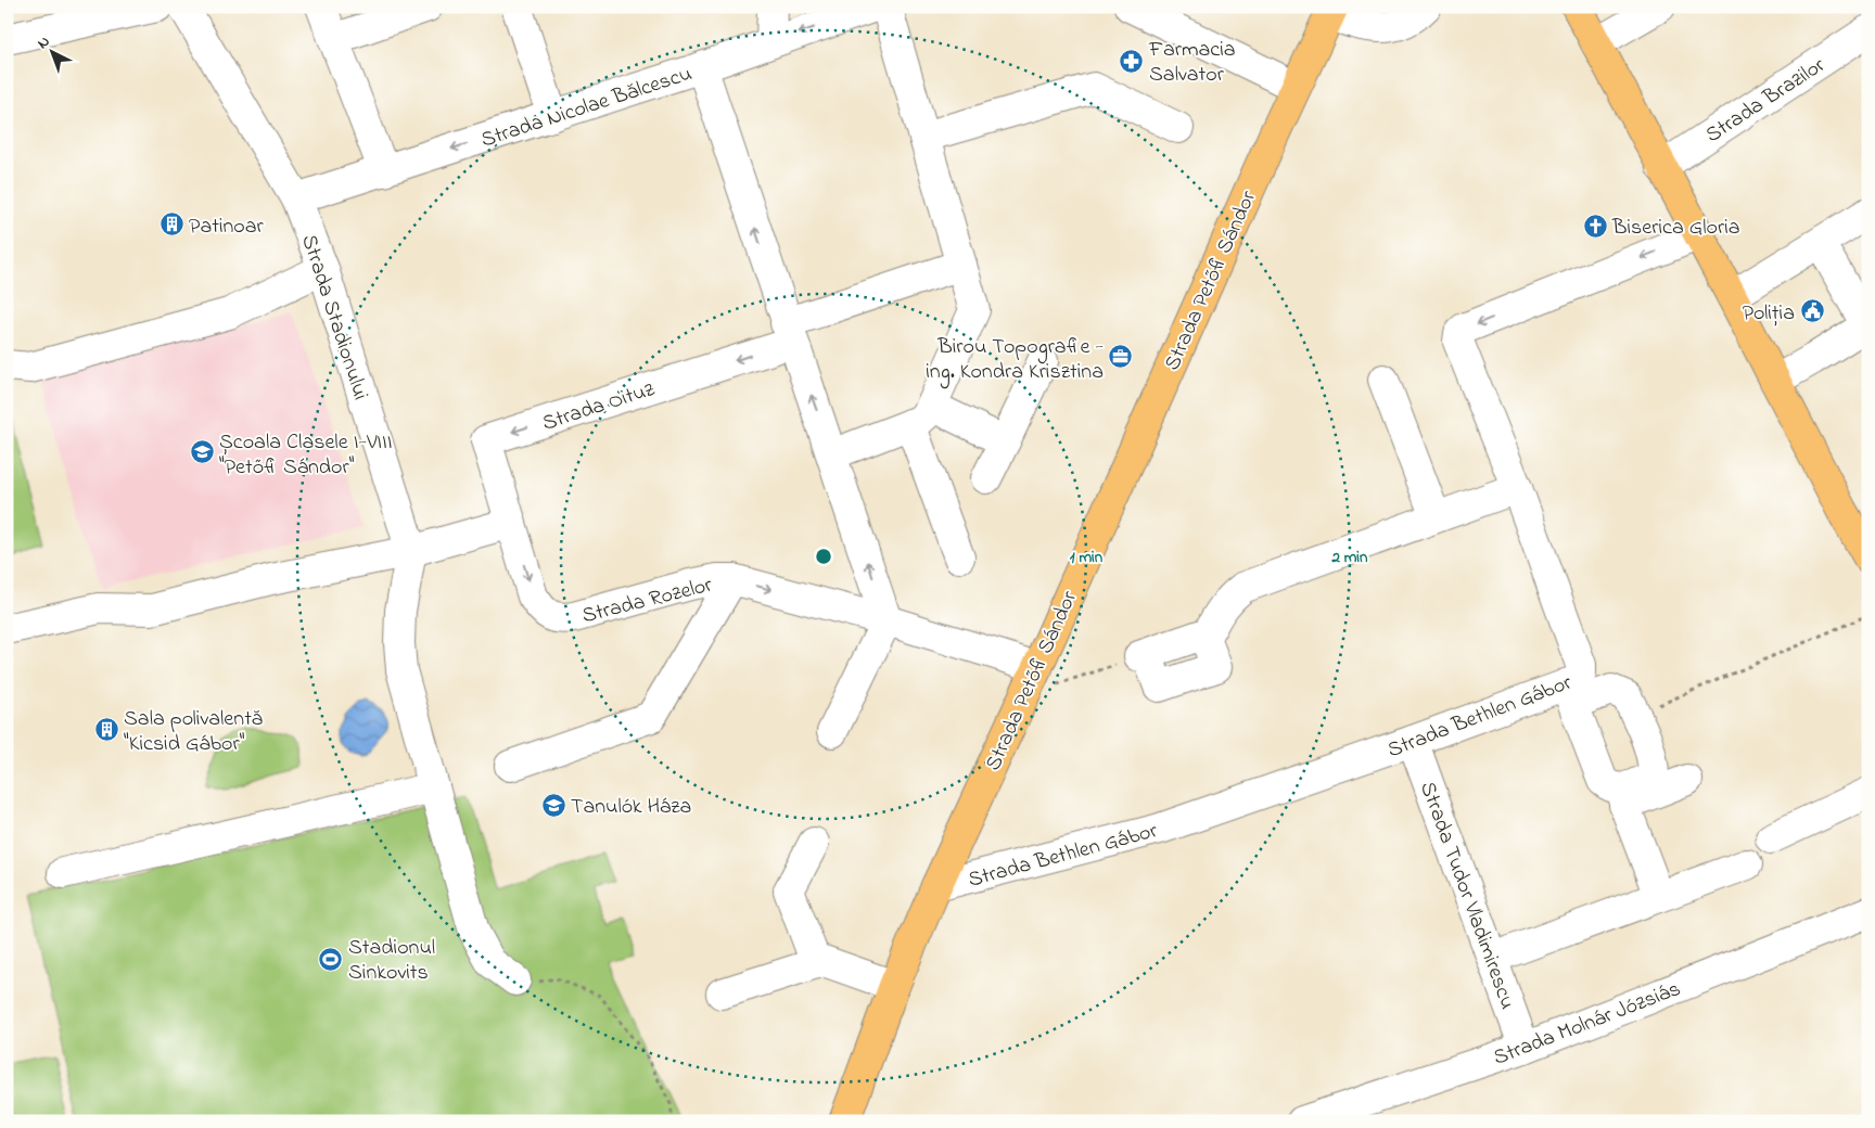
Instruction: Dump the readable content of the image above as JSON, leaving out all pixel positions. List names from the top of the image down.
{
  "streets": {
    "main road": ["Strada Petőfi Sándor"],
    "street": [
      "Strada Brazilor",
      "Strada Nicolae Bălcescu",
      "Strada Stadionului",
      "Strada Oituz",
      "Strada Rozelor",
      "Strada Bethlen Gábor",
      "Strada Tudor Vladimirescu",
      "Strada Molnár Józsiás"
    ]
  },
  "crossings": [
    ["Strada Nicolae Bălcescu", "Strada Stadionului"],
    ["Strada Petőfi Sándor", "Strada Rozelor"],
    ["Strada Petőfi Sándor", "Strada Bethlen Gábor"],
    ["Strada Oituz", "Strada Rozelor"],
    ["Strada Bethlen Gábor", "Strada Tudor Vladimirescu"],
    ["Strada Tudor Vladimirescu", "Strada Molnár Józsiás"]
  ],
  "one_way": ["Strada Rozelor"],
  "places": {
    "pharmacy": ["Farmacia Salvator"],
    "building": ["Patinoar", "Sala polivalentă \"Kicsid Gábor\""],
    "church": ["Biserica Gloria"],
    "public building": ["Poliția"],
    "office": ["Birou Topografie - ing. Kondra Krisztina"],
    "school or university": ["Școala Clasele I-VIII \"Petőfi Sándor\"", "Tanulók Háza"],
    "sports": ["Stadionul Sinkovits"]
  },
  "north": "top left",
  "rings": ["1 min", "2 min"]
}
